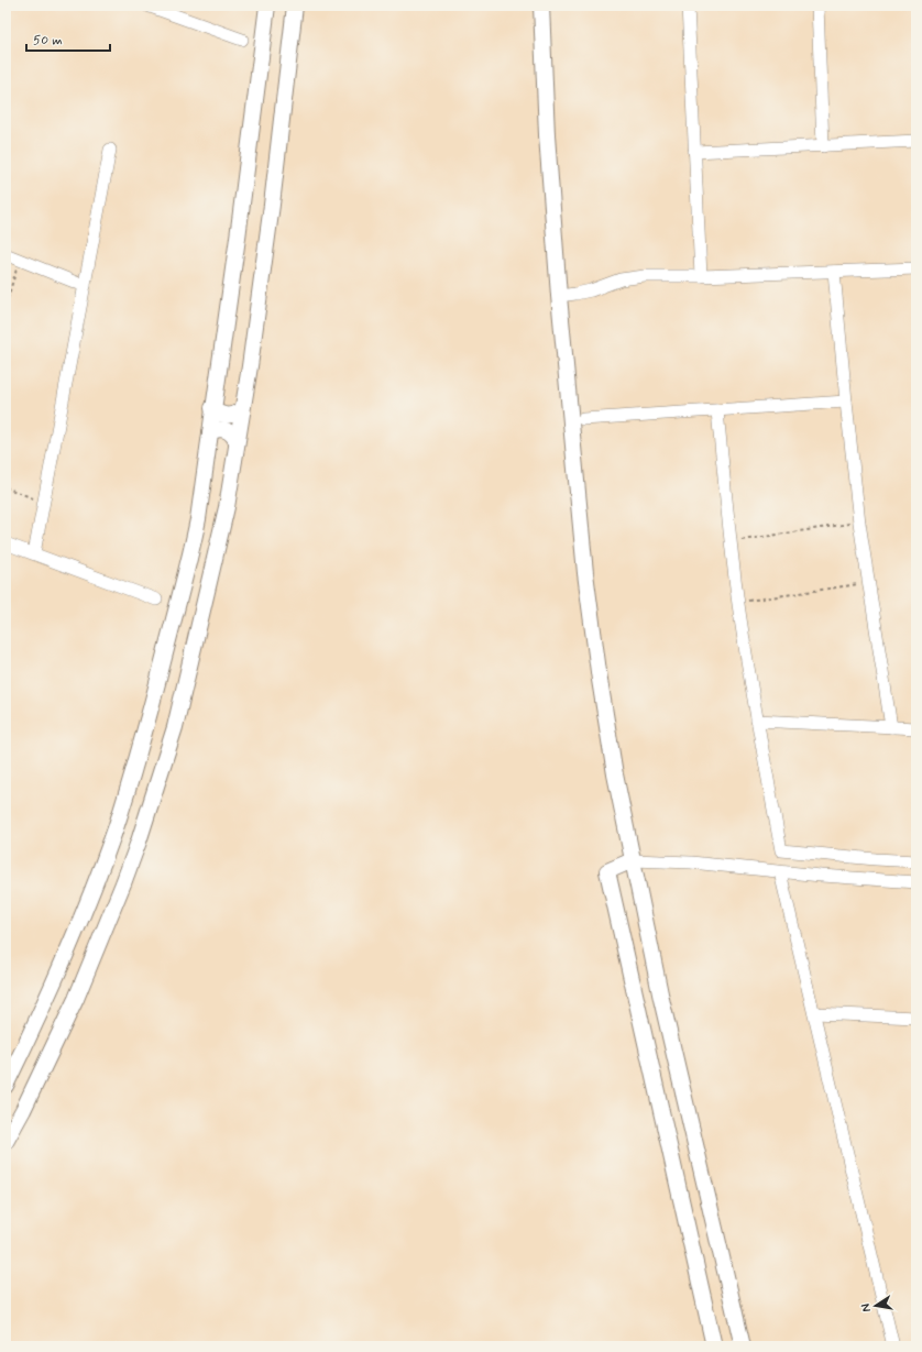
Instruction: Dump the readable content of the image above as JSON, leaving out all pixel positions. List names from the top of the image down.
{
  "scale_bar": "50 m",
  "north": "left"
}
